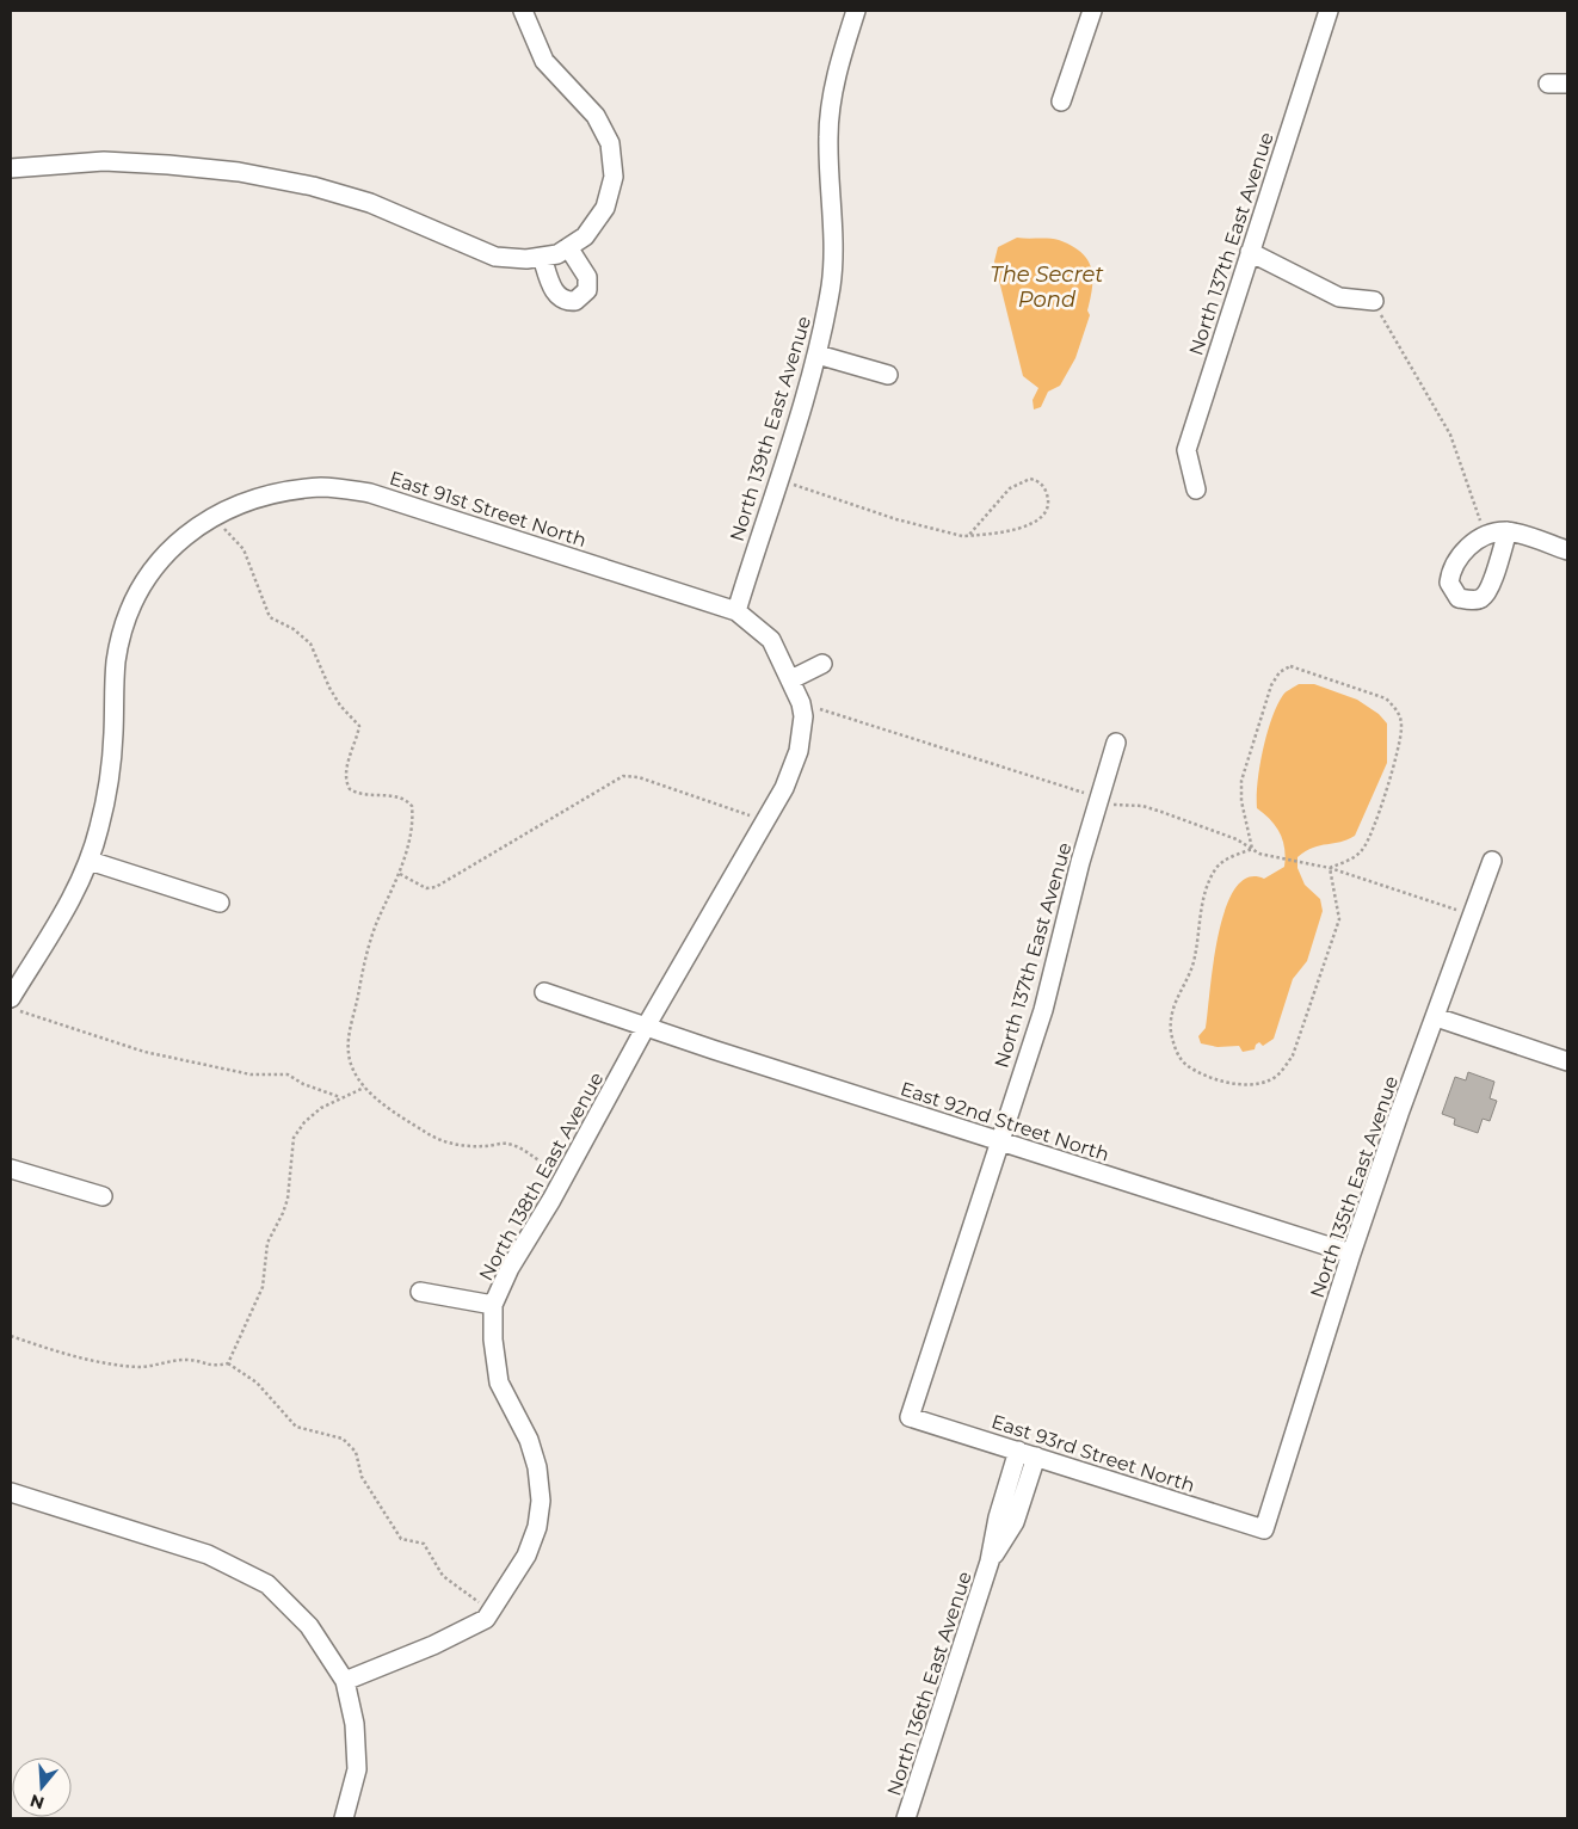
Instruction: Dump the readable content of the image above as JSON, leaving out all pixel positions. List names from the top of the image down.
{
  "streets": {
    "street": [
      "North 137th East Avenue",
      "North 139th East Avenue",
      "East 91st Street North",
      "East 92nd Street North",
      "North 138th East Avenue",
      "North 135th East Avenue",
      "East 93rd Street North",
      "North 136th East Avenue"
    ]
  },
  "crossings": [
    ["North 137th East Avenue", "East 92nd Street North"],
    ["North 137th East Avenue", "East 93rd Street North"],
    ["North 139th East Avenue", "East 91st Street North"],
    ["North 139th East Avenue", "North 138th East Avenue"],
    ["East 91st Street North", "North 138th East Avenue"],
    ["East 92nd Street North", "North 138th East Avenue"],
    ["East 92nd Street North", "North 135th East Avenue"],
    ["North 135th East Avenue", "East 93rd Street North"],
    ["East 93rd Street North", "North 136th East Avenue"]
  ],
  "water": ["The Secret Pond"],
  "north": "bottom"
}
